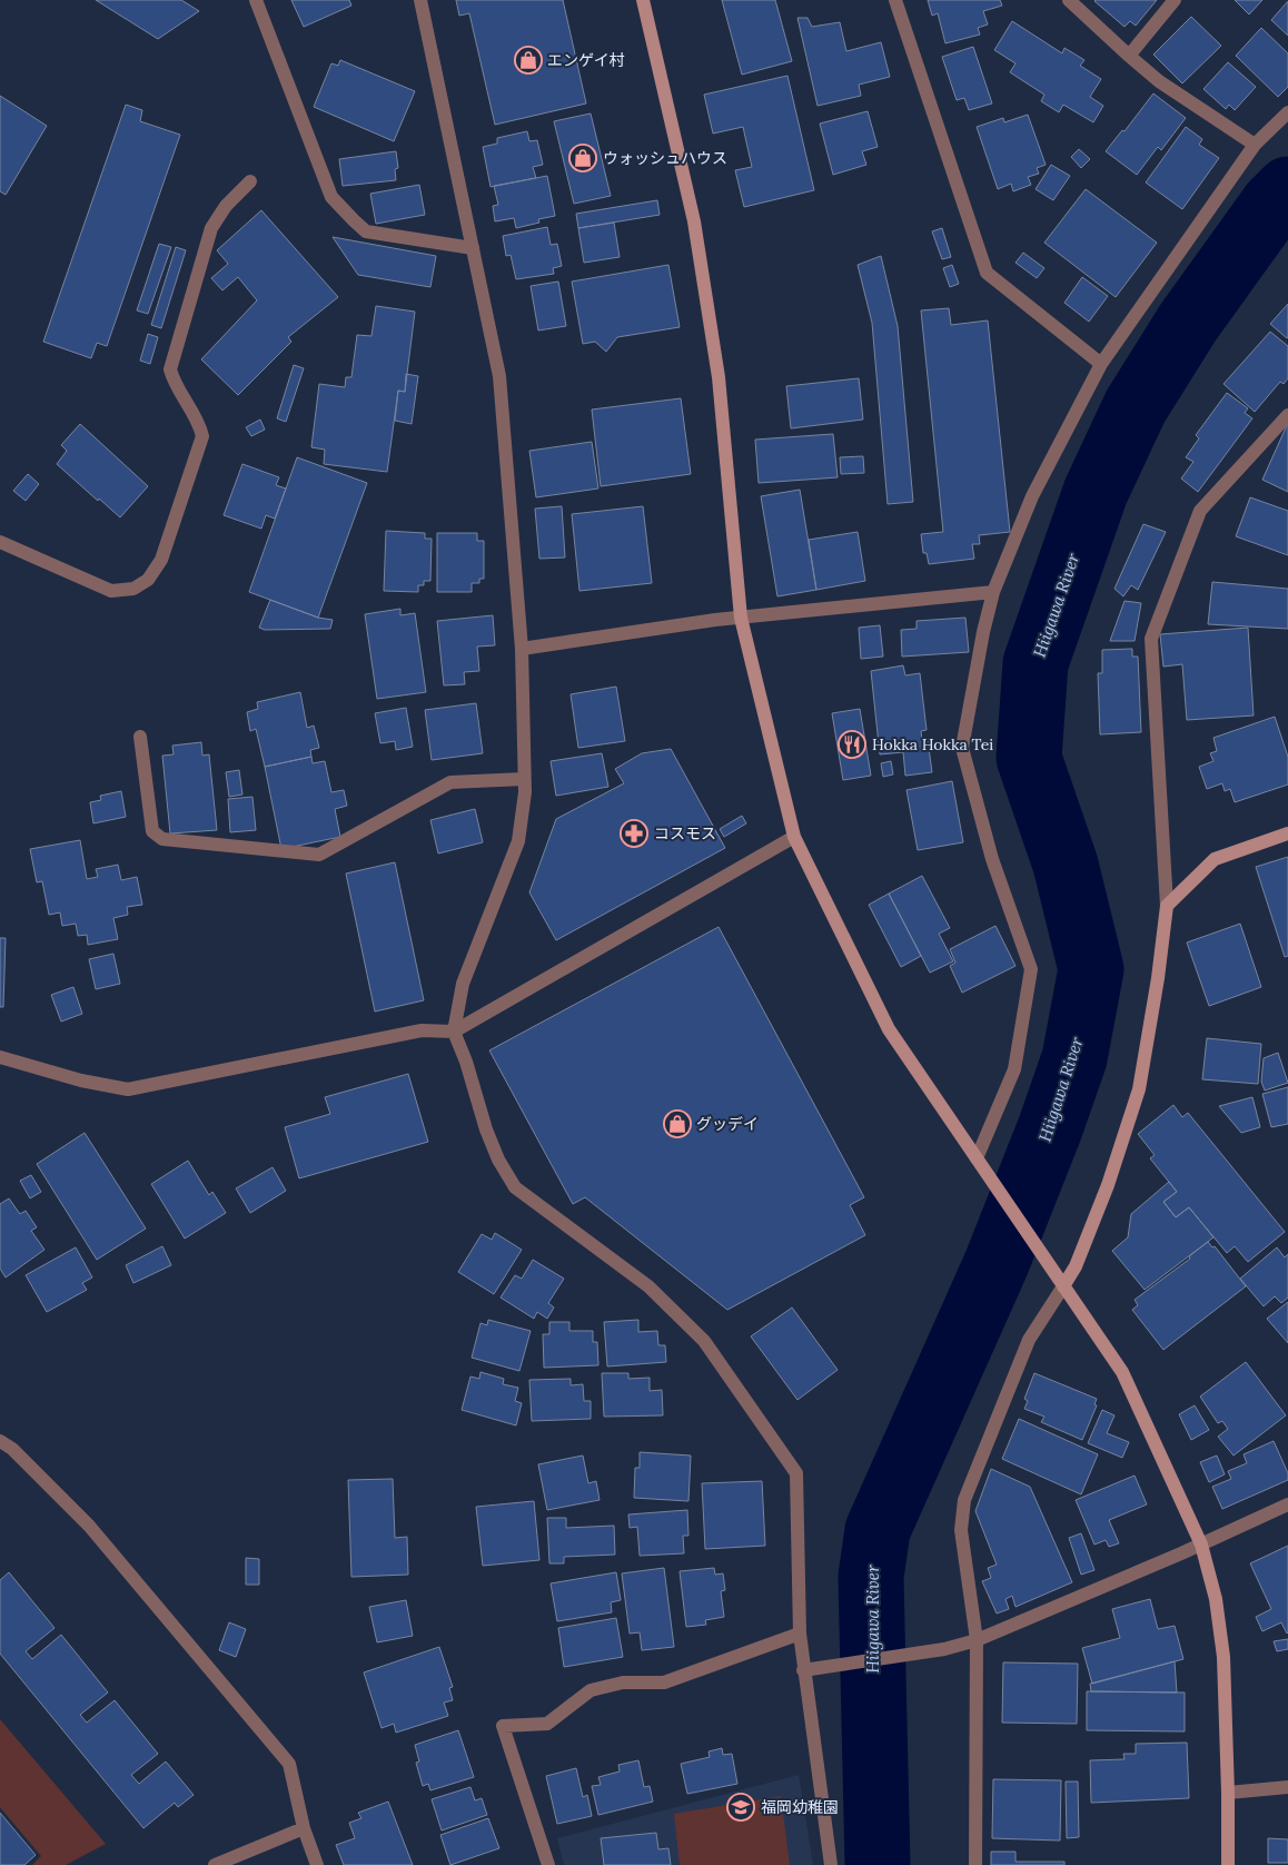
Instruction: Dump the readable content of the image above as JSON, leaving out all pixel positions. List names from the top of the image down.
{
  "water": ["Hiigawa River"],
  "places": {
    "shop": ["エンゲイ村", "ウォッシュハウス", "グッデイ"],
    "restaurant": ["Hokka Hokka Tei"],
    "pharmacy": ["コスモス"],
    "school or university": ["福岡幼稚園"]
  }
}
